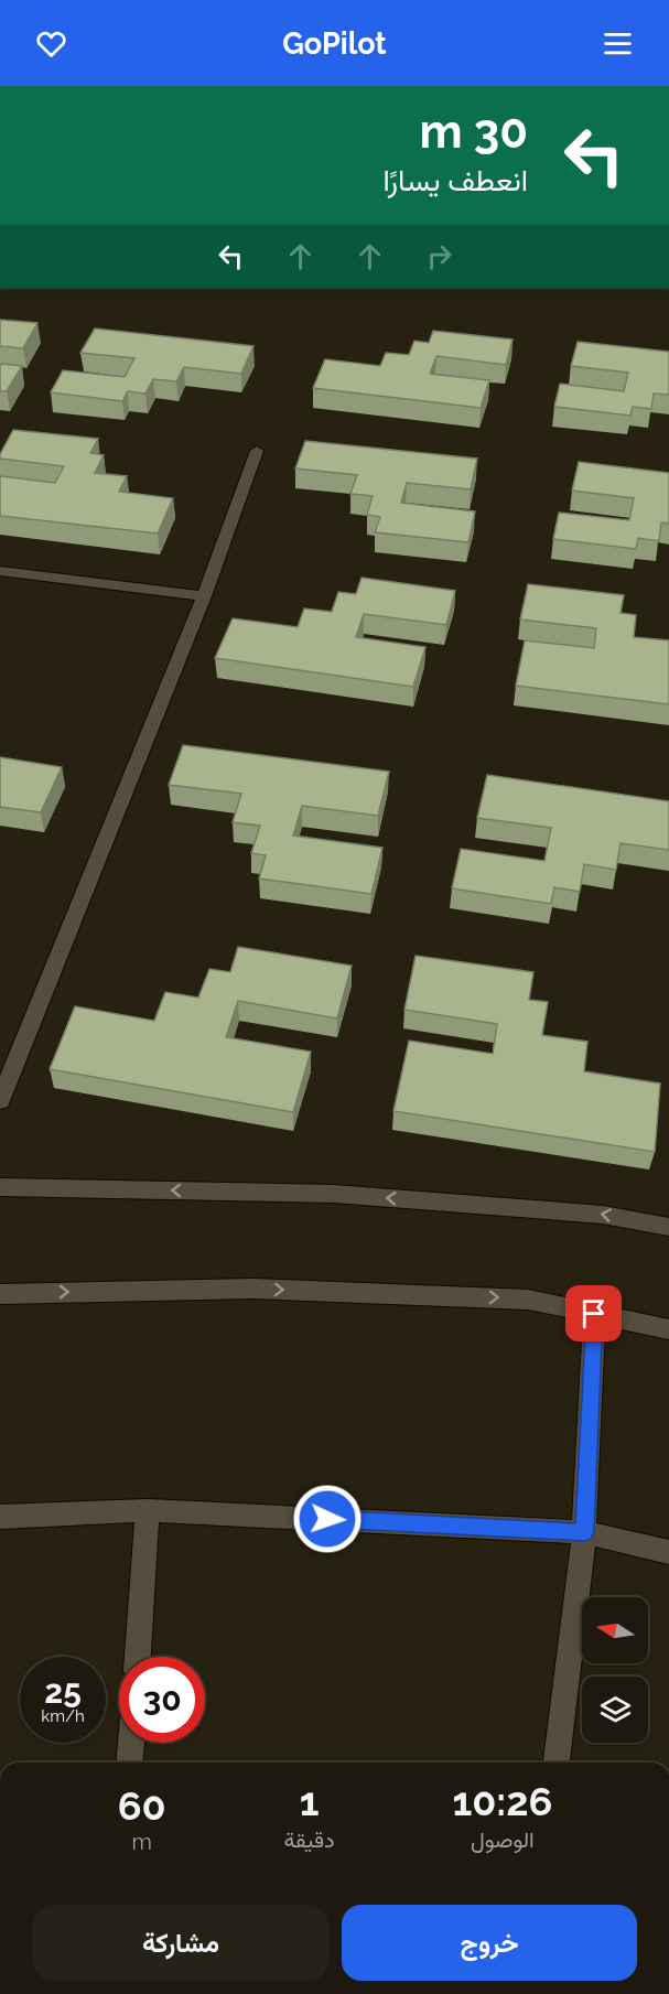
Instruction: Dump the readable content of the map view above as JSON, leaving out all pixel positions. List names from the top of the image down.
{
  "north": "left",
  "page": {
    "header": "GoPilot",
    "turn": ["30 m", "انعطف يسارًا"],
    "speed": "25 km/h",
    "limit": "30",
    "eta": [
      "10:26",
      "الوصول",
      "1",
      "دقيقة",
      "60",
      "m"
    ],
    "buttons": ["خروج", "مشاركة"]
  }
}
